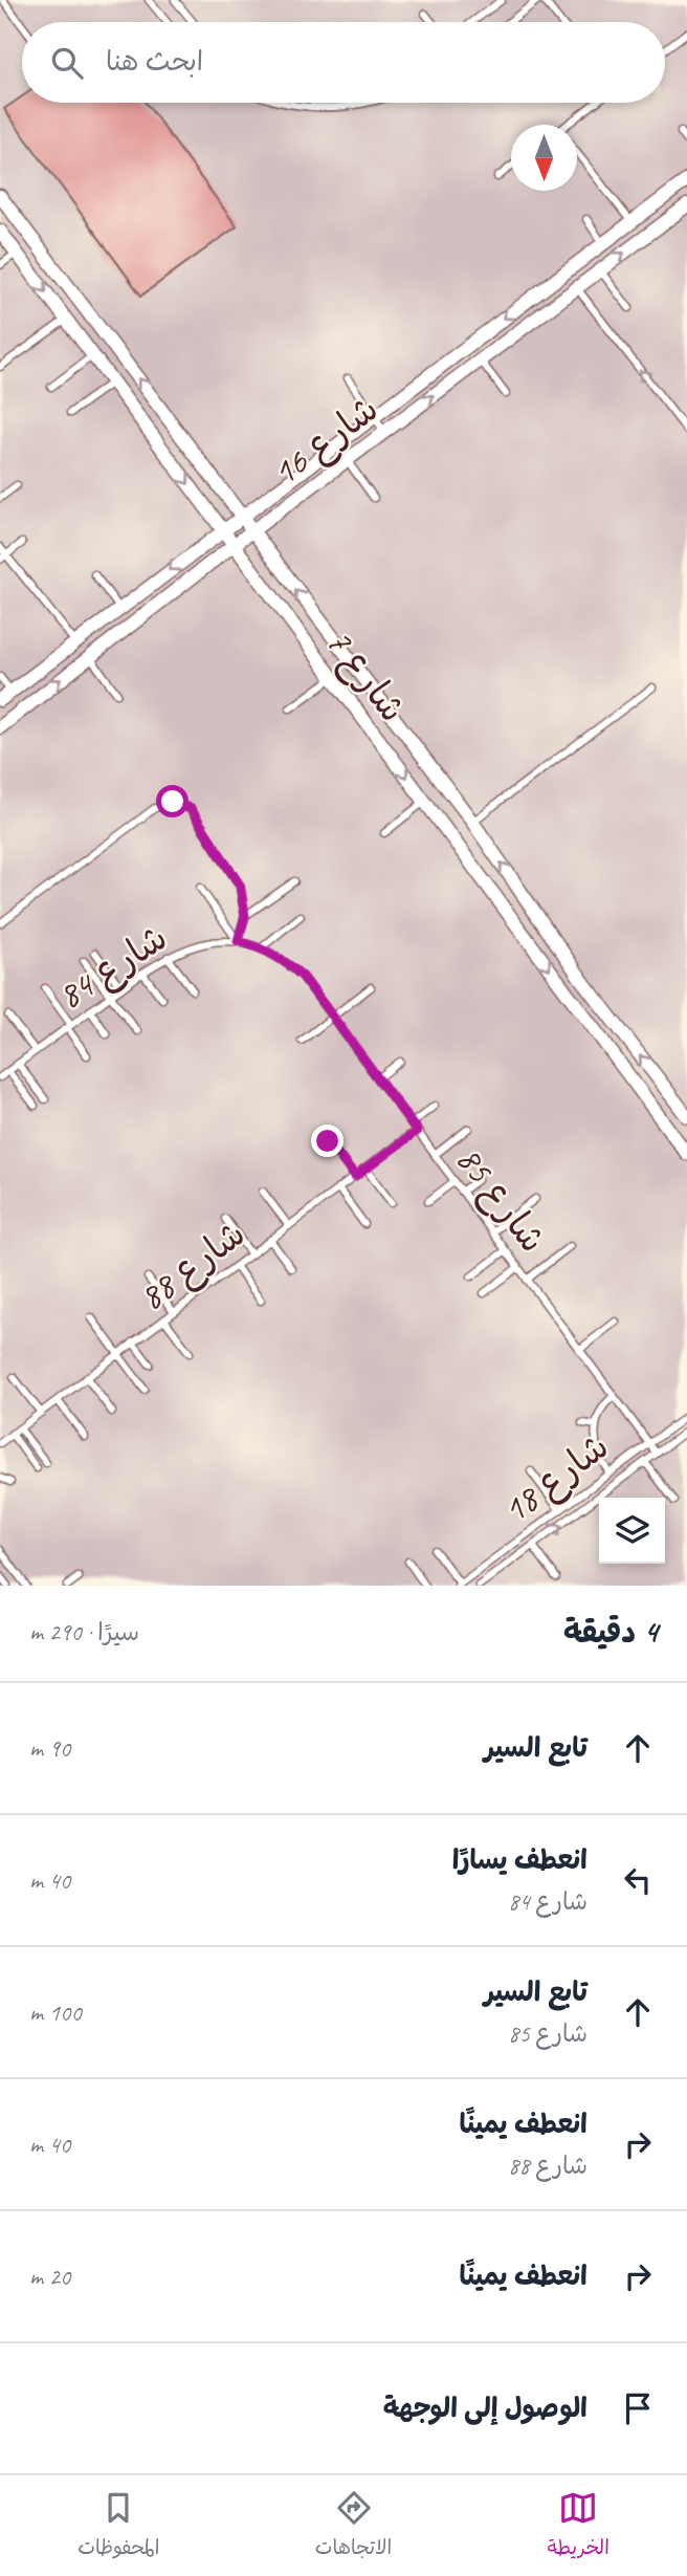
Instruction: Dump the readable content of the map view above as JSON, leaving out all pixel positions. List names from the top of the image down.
{
  "streets": {
    "street": ["شارع 16", "شارع 7"],
    "lane": [
      "شارع 84",
      "شارع 85",
      "شارع 88",
      "شارع 18"
    ]
  },
  "crossings": [
    ["شارع 16", "شارع 7"],
    ["شارع 84", "شارع 85"],
    ["شارع 85", "شارع 88"],
    ["شارع 85", "شارع 18"]
  ],
  "north": "bottom",
  "page": {
    "search": "ابحث هنا",
    "heading": ["4 دقيقة", "سيرًا · 290 m"],
    "list": [
      ["تابع السير", "90 m"],
      ["انعطف يسارًا", "شارع 84", "40 m"],
      ["تابع السير", "شارع 85", "100 m"],
      ["انعطف يمينًا", "شارع 88", "40 m"],
      ["انعطف يمينًا", "20 m"],
      "الوصول إلى الوجهة"
    ],
    "nav": ["الخريطة", "الاتجاهات", "المحفوظات"]
  }
}
